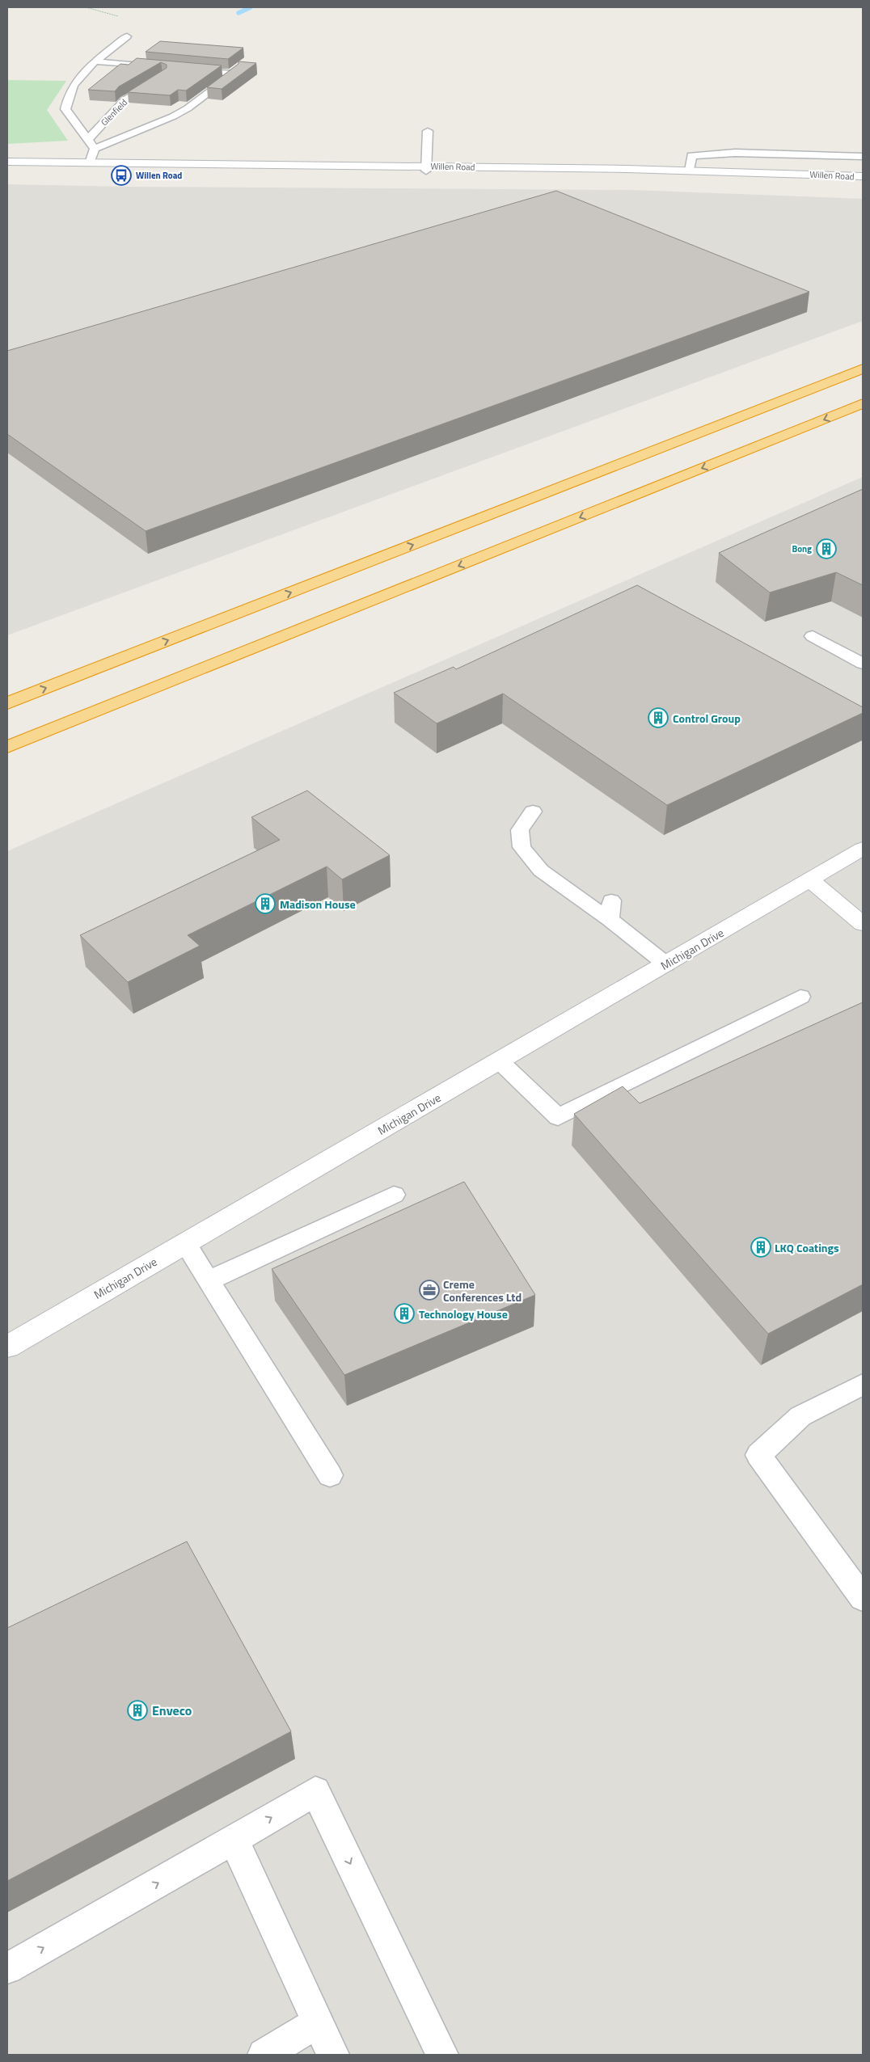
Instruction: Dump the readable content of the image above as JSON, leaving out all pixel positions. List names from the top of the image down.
{
  "streets": {
    "street": ["Willen Road", "Michigan Drive"],
    "lane": ["Glenfield"]
  },
  "places": {
    "bus stop": ["Willen Road"],
    "building": [
      "Bong",
      "Control Group",
      "Madison House",
      "LKQ Coatings",
      "Technology House",
      "Enveco"
    ],
    "office": ["Creme Conferences Ltd"]
  }
}
